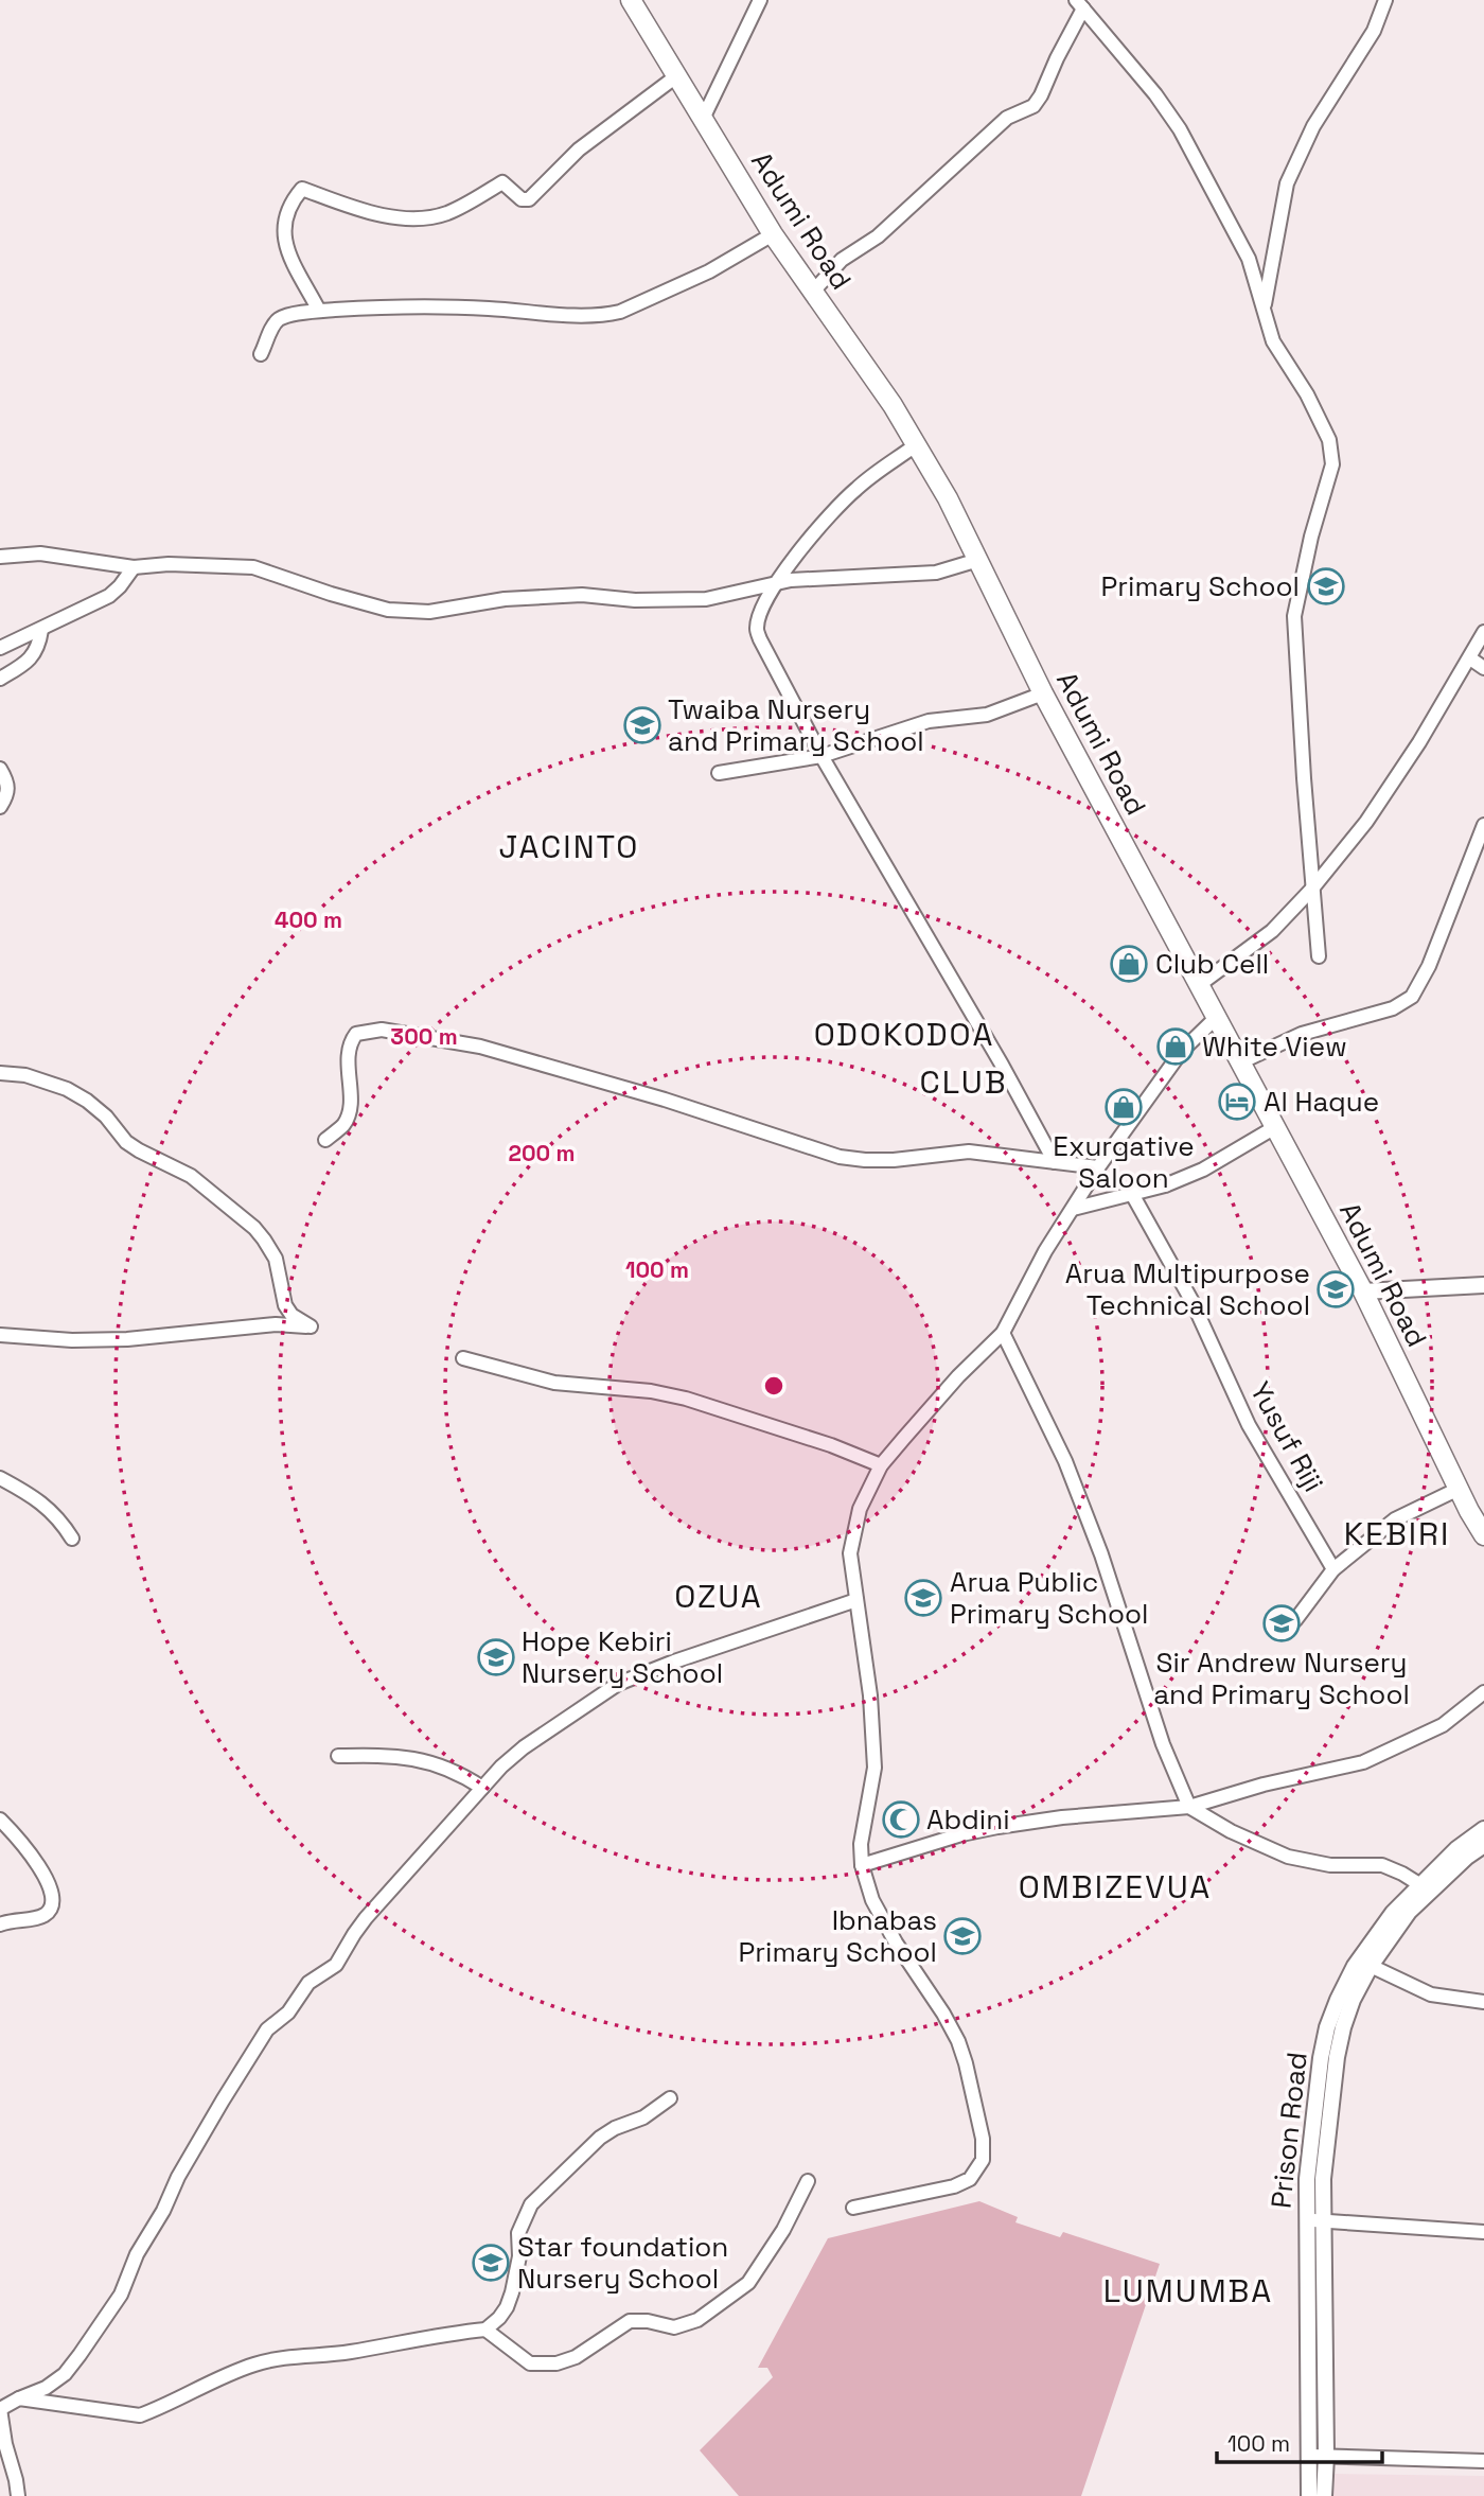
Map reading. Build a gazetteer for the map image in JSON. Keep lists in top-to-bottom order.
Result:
{
  "streets": {
    "main road": ["Adumi Road"],
    "street": ["Yusuf Riji", "Prison Road"]
  },
  "districts": [
    "JACINTO",
    "ODOKODOA",
    "CLUB",
    "KEBIRI",
    "OZUA",
    "OMBIZEVUA",
    "LUMUMBA"
  ],
  "places": {
    "school or university": [
      "Primary School",
      "Twaiba Nursery and Primary School",
      "Arua Multipurpose Technical School",
      "Arua Public Primary School",
      "Sir Andrew Nursery and Primary School",
      "Hope Kebiri Nursery School",
      "Ibnabas Primary School",
      "Star foundation Nursery School"
    ],
    "shop": ["Club Cell", "White View", "Exurgative Saloon"],
    "hotel": ["Al Haque"],
    "mosque": ["Abdini"]
  },
  "scale_bar": "100 m",
  "rings": [
    "400 m",
    "300 m",
    "200 m",
    "100 m"
  ]
}
